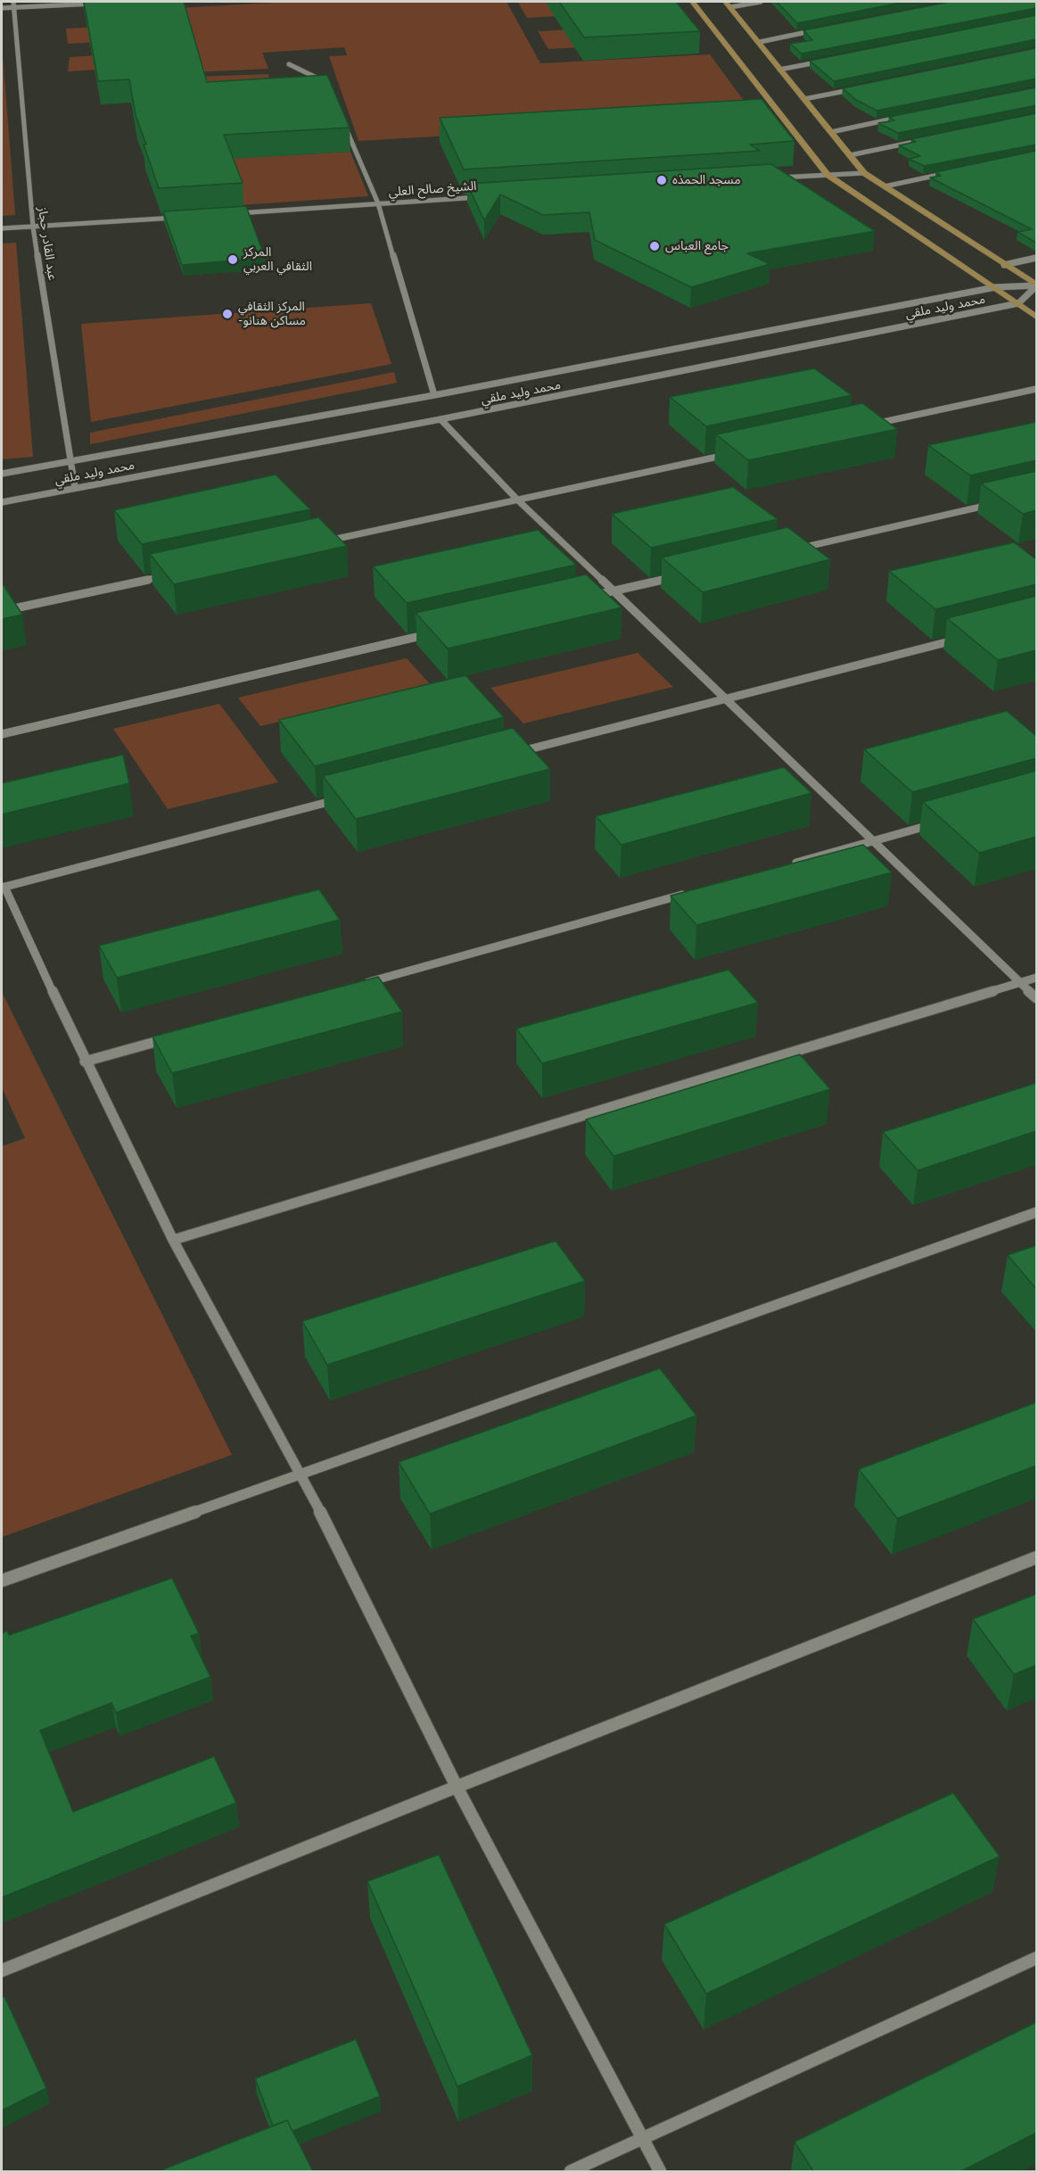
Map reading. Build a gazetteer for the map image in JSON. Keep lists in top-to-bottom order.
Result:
{
  "streets": {
    "street": ["الشيخ صالح العلي", "عبد القادر حجاز", "محمد وليد ملقي"]
  },
  "crossings": [
    ["عبد القادر حجاز", "محمد وليد ملقي"]
  ],
  "places": [
    "مسجد الحمذه",
    "جامع العباس",
    "المركز الثقافي العربي",
    "المركز الثقافي -مساكن هنانو"
  ]
}
